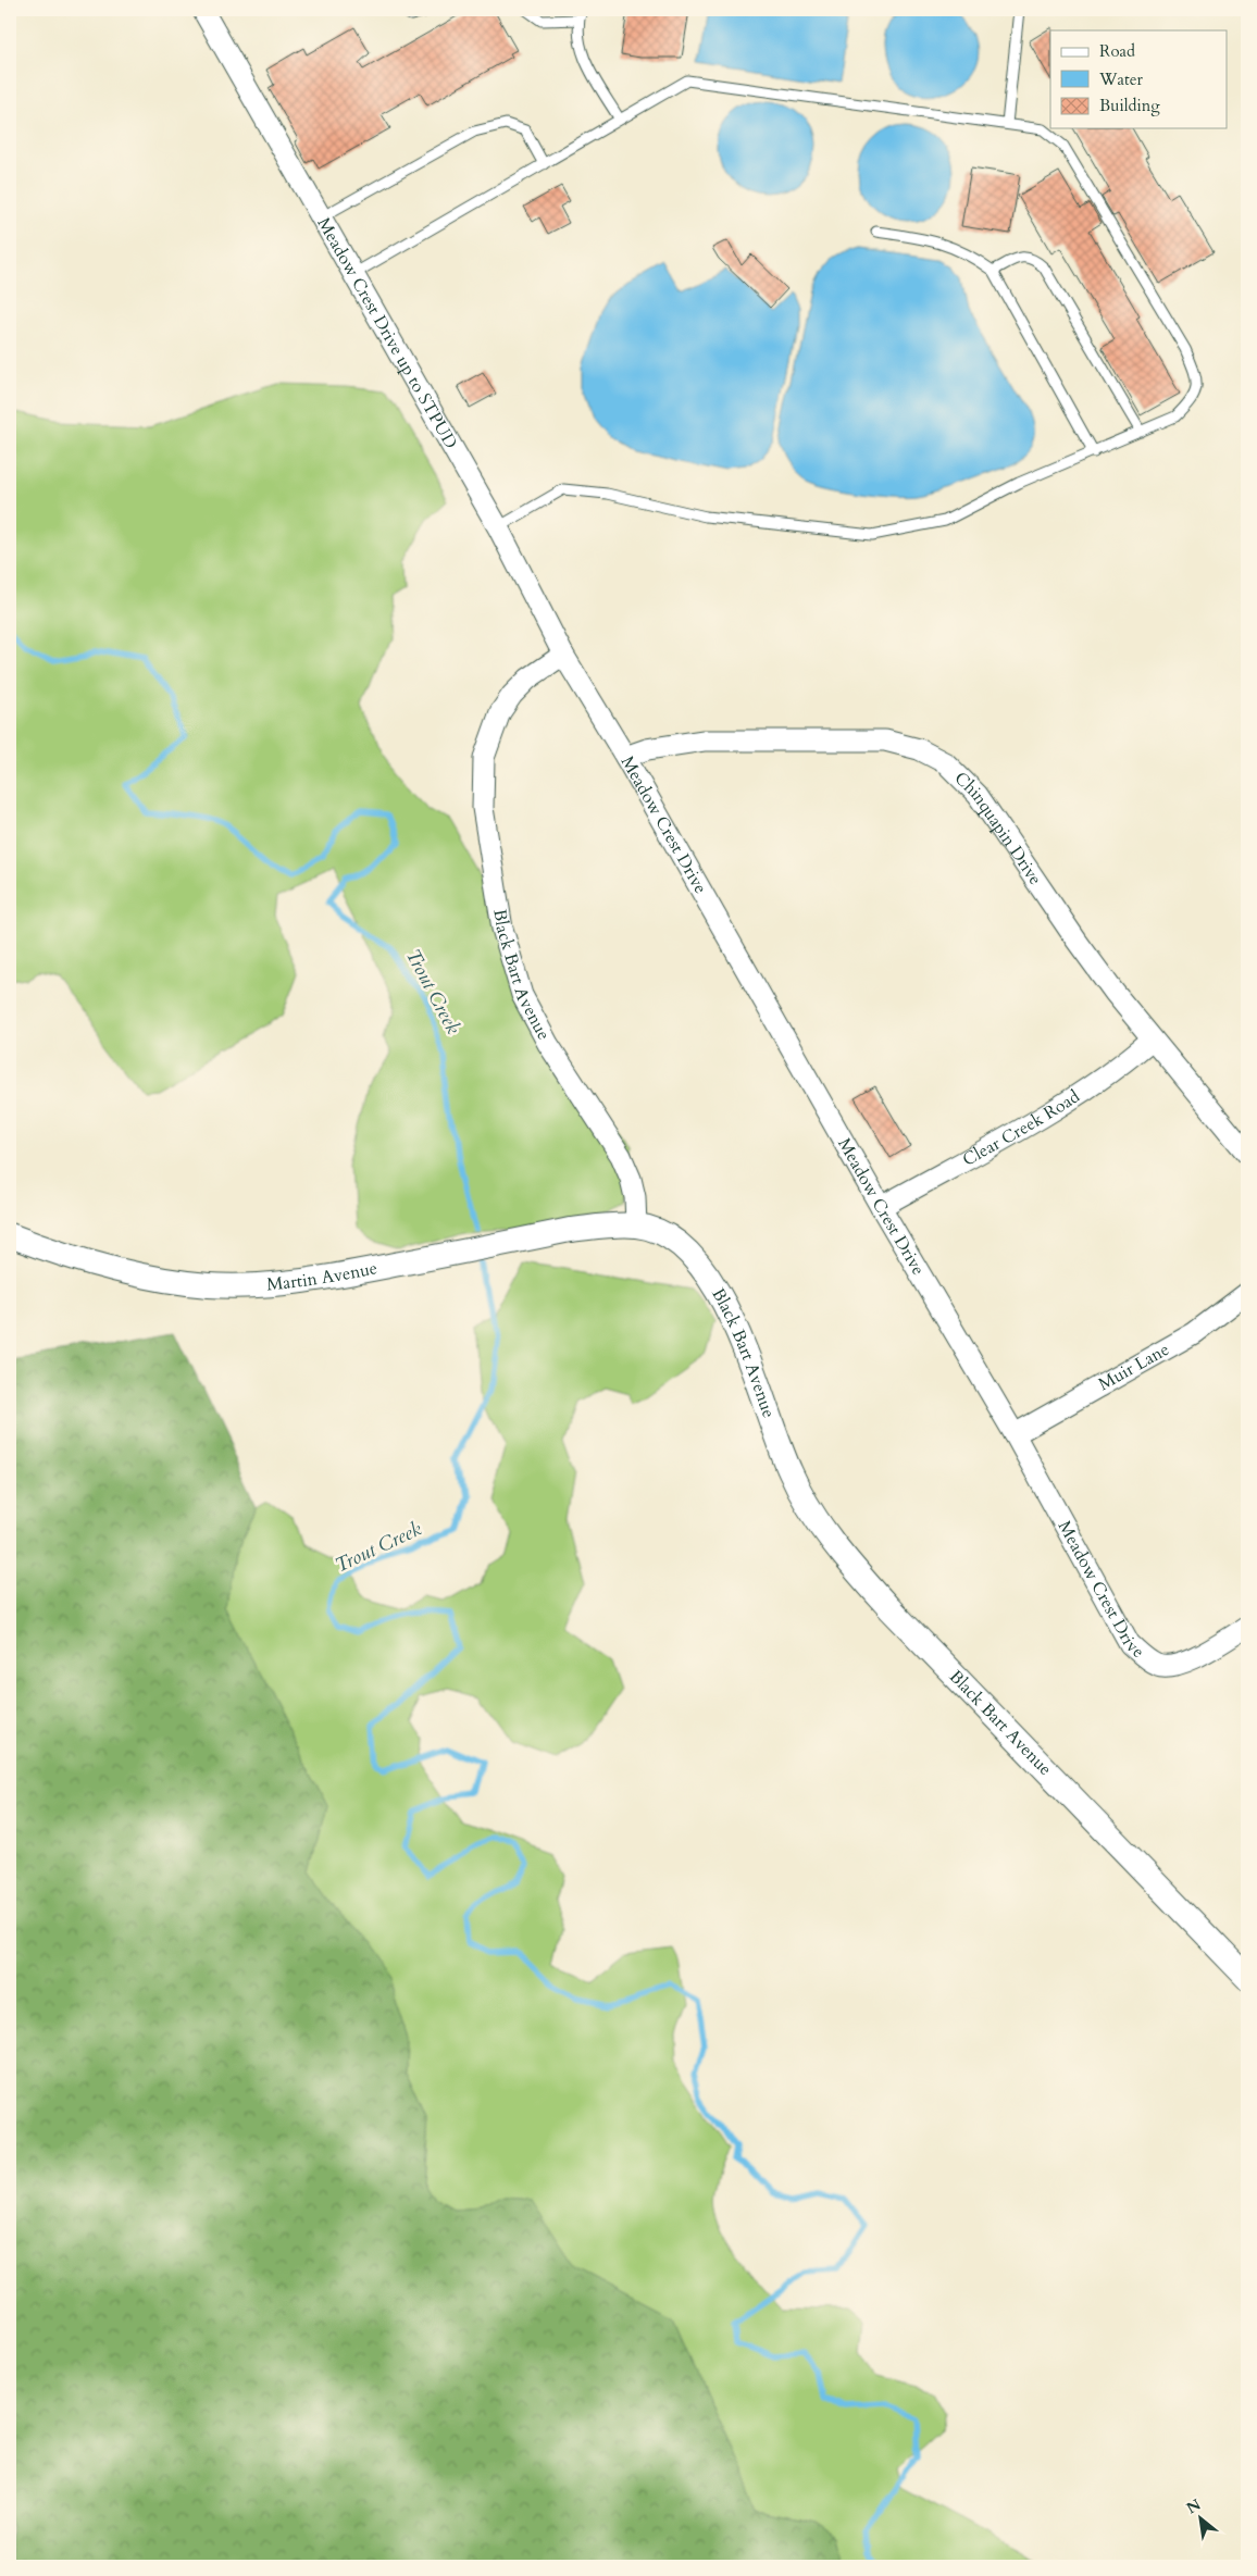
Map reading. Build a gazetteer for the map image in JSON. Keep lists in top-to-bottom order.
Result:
{
  "streets": {
    "street": [
      "Meadow Crest Drive up to STPUD",
      "Meadow Crest Drive",
      "Chinquapin Drive",
      "Black Bart Avenue",
      "Clear Creek Road",
      "Martin Avenue",
      "Muir Lane"
    ]
  },
  "crossings": [
    ["Meadow Crest Drive up to STPUD", "Meadow Crest Drive"],
    ["Meadow Crest Drive up to STPUD", "Black Bart Avenue"],
    ["Meadow Crest Drive", "Chinquapin Drive"],
    ["Meadow Crest Drive", "Black Bart Avenue"],
    ["Meadow Crest Drive", "Clear Creek Road"],
    ["Meadow Crest Drive", "Muir Lane"],
    ["Chinquapin Drive", "Clear Creek Road"],
    ["Black Bart Avenue", "Martin Avenue"]
  ],
  "water": ["Trout Creek"],
  "legend": ["Road", "Water", "Building"],
  "north": "top left"
}
